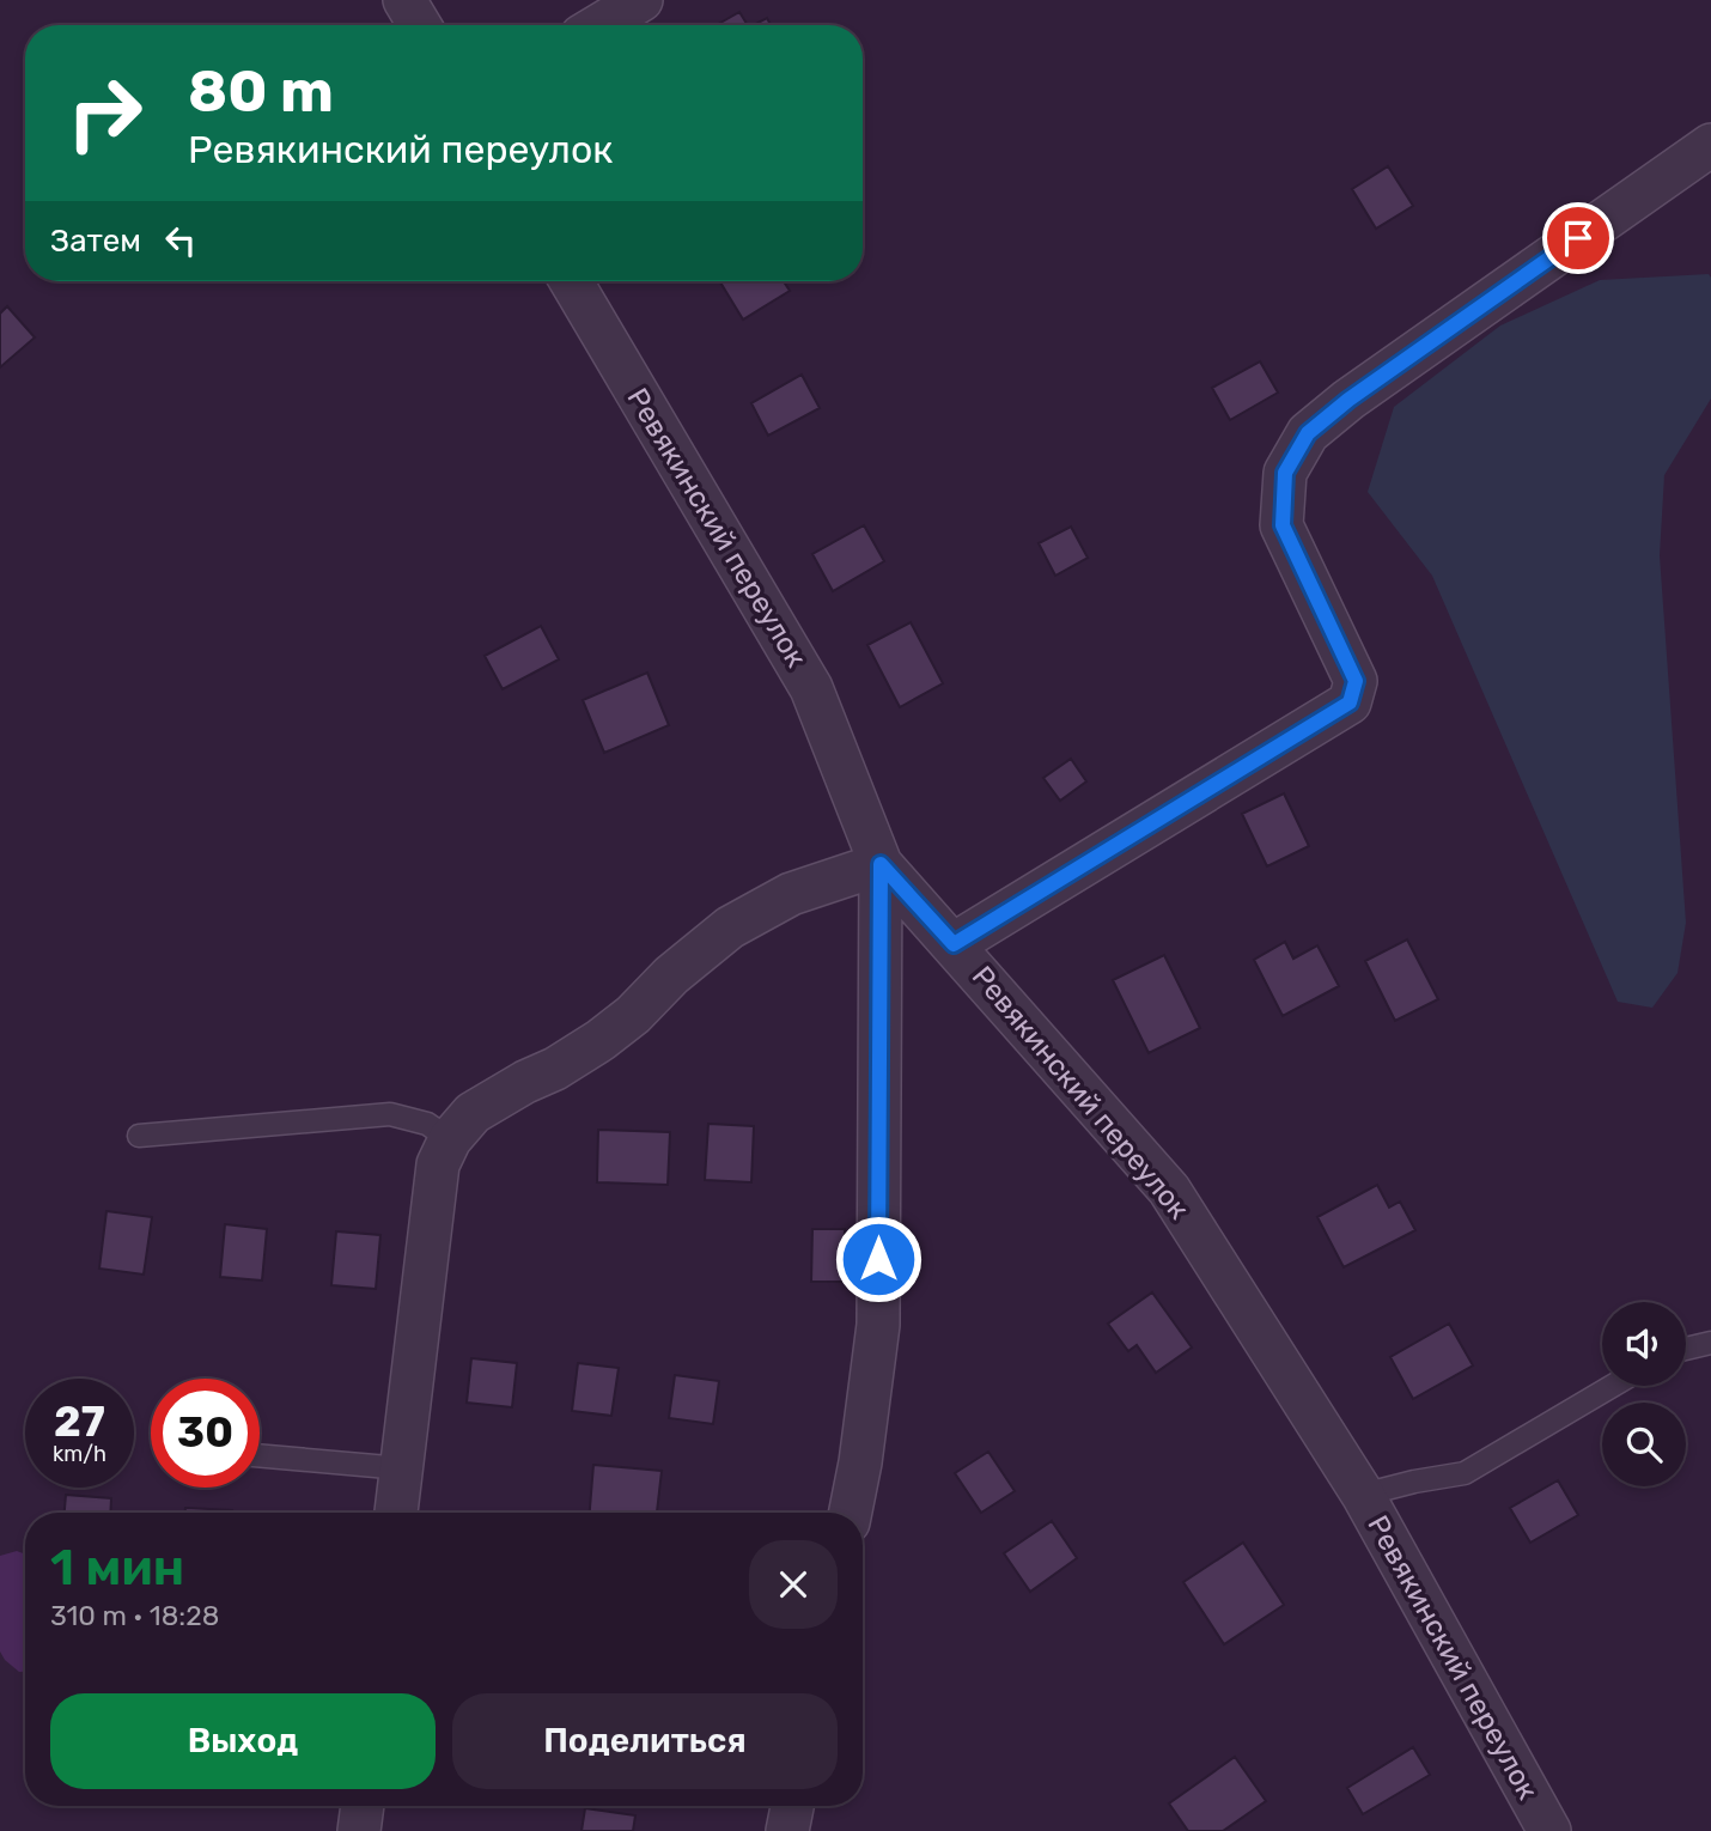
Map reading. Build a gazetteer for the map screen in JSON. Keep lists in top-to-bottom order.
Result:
{
  "streets": {
    "street": ["Ревякинский переулок"]
  },
  "page": {
    "turn": ["80 m", "Ревякинский переулок"],
    "then": "Затем",
    "speed": "27 km/h",
    "limit": "30",
    "heading": ["1 мин", "310 m · 18:28"],
    "buttons": ["Выход", "Поделиться"]
  }
}
